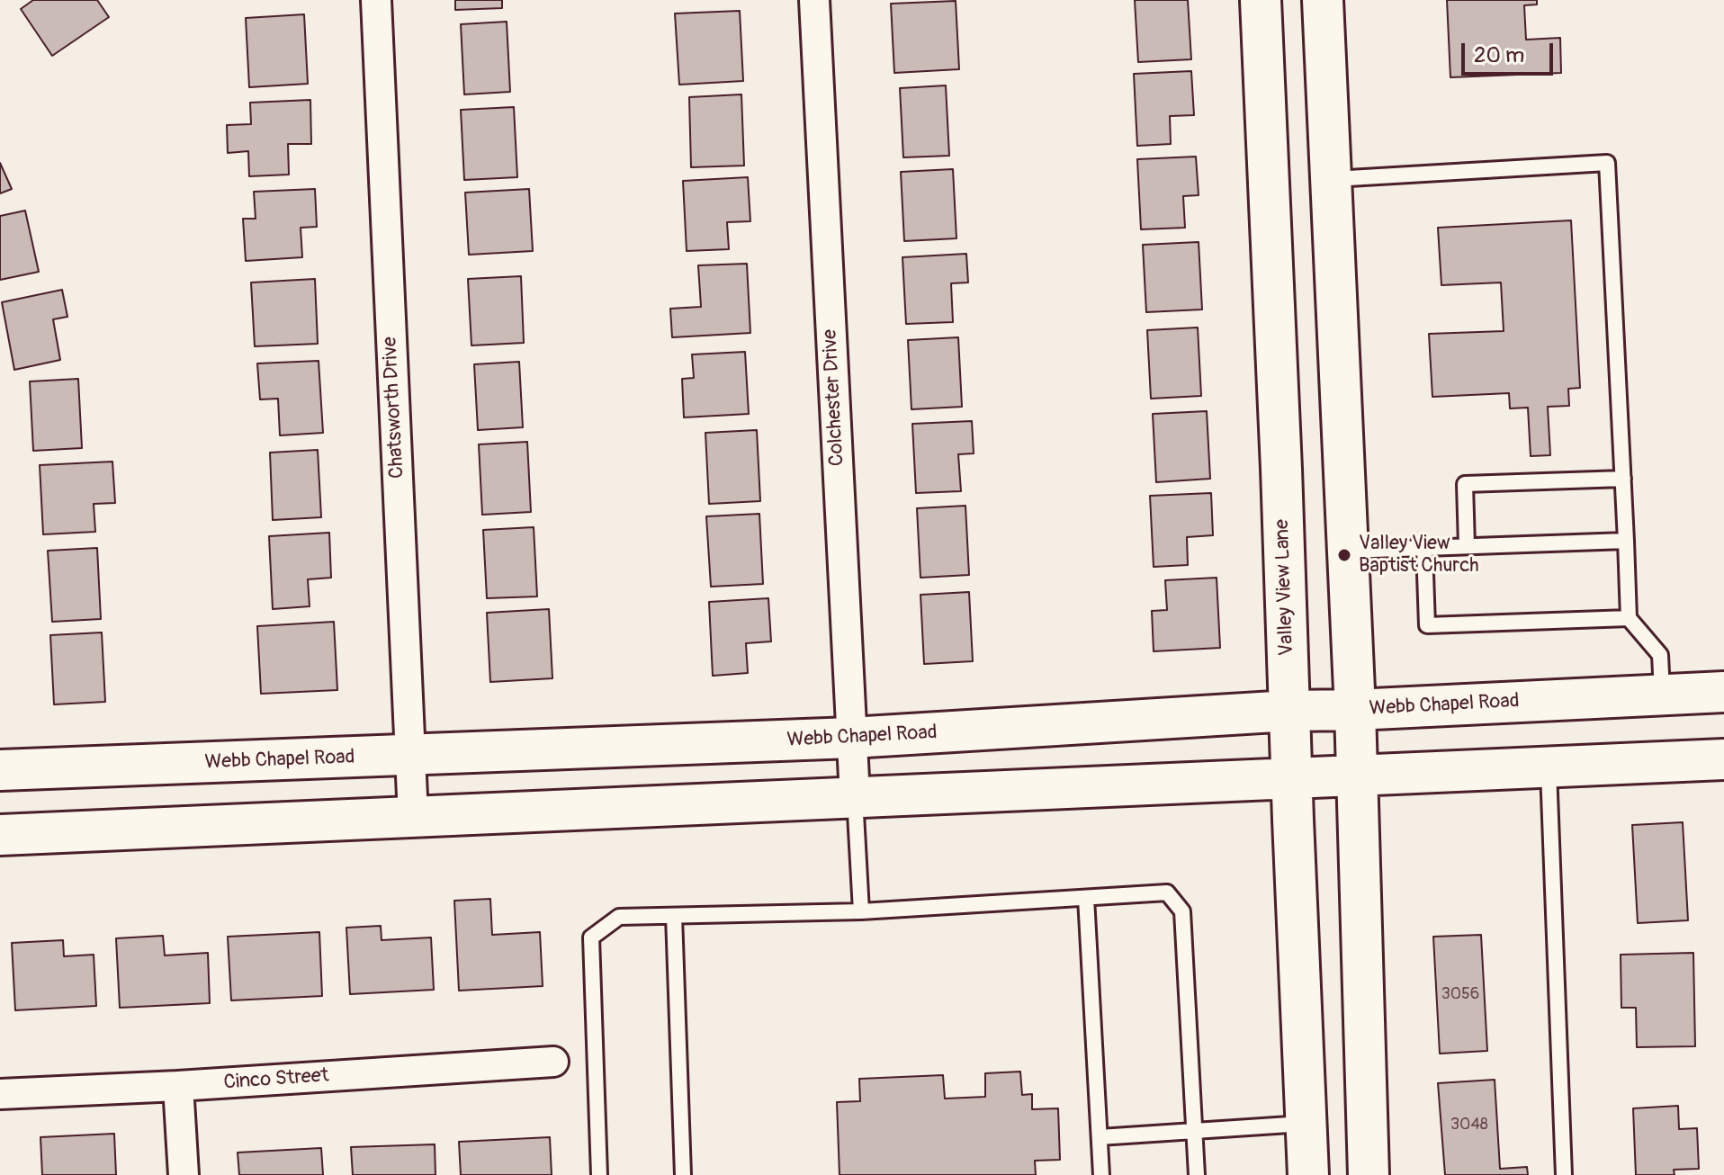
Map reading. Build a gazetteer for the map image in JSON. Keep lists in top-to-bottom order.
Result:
{
  "streets": {
    "main road": ["Valley View Lane", "Webb Chapel Road"],
    "street": ["Colchester Drive", "Chatsworth Drive", "Cinco Street"]
  },
  "crossings": [
    ["Colchester Drive", "Webb Chapel Road"],
    ["Chatsworth Drive", "Webb Chapel Road"],
    ["Valley View Lane", "Webb Chapel Road"]
  ],
  "places": ["Valley View Baptist Church"],
  "house_numbers": ["3056", "3048"],
  "scale_bar": "20 m"
}
